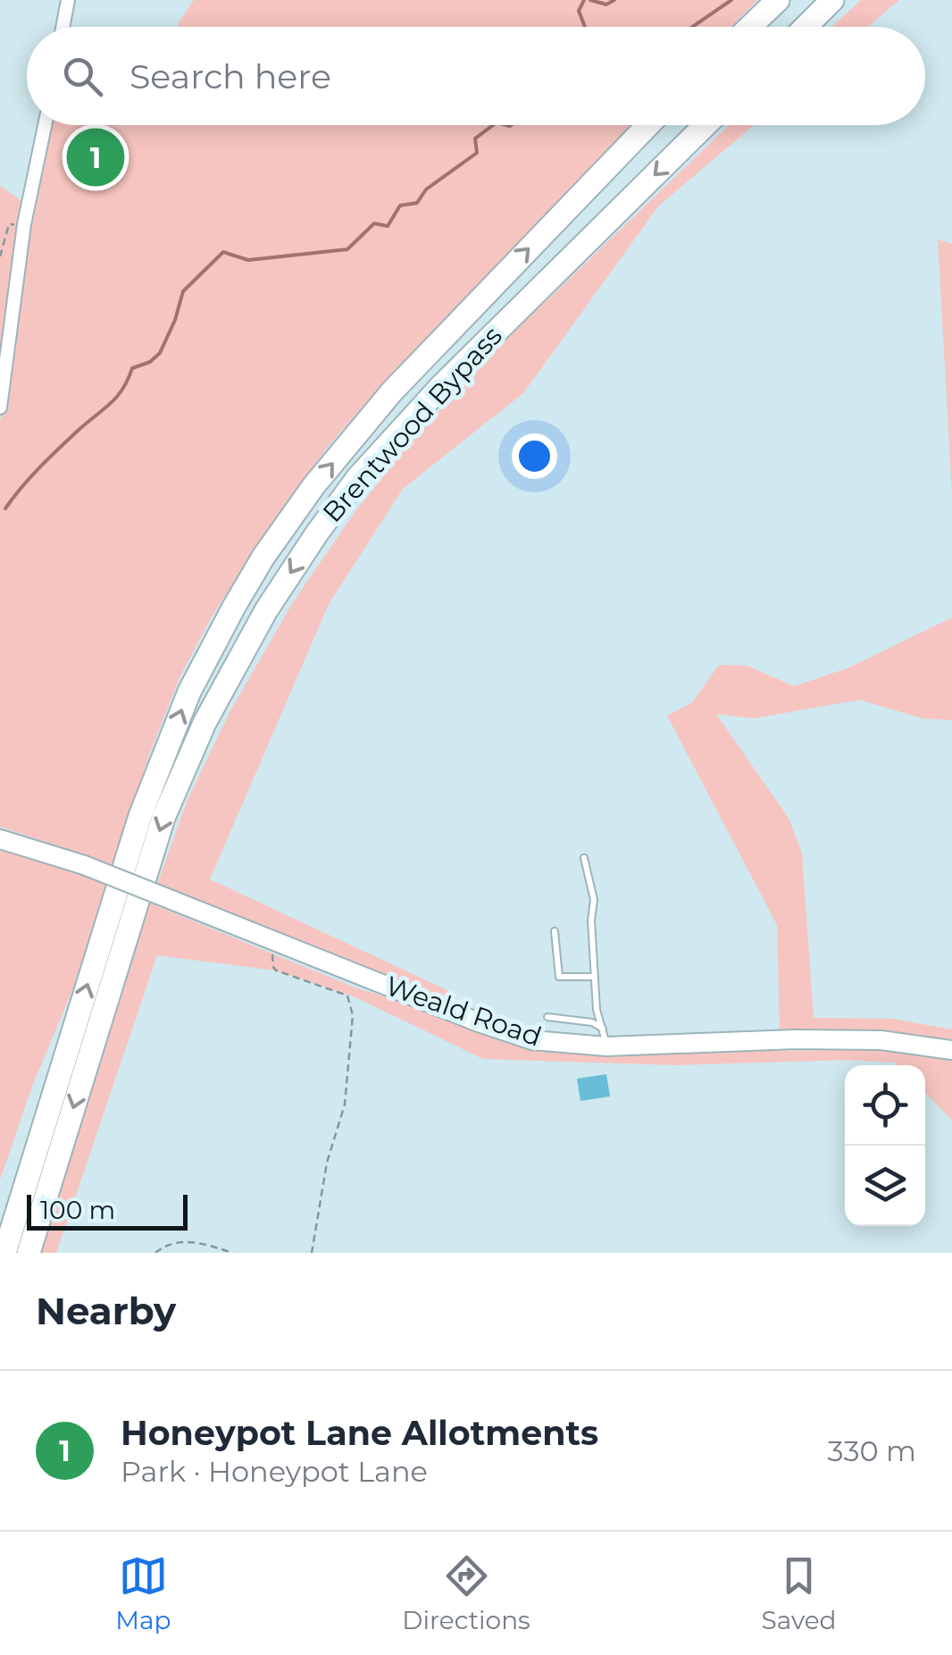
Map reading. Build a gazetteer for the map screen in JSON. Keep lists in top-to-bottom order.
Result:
{
  "streets": {
    "highway": ["Brentwood Bypass"],
    "street": ["Weald Road"]
  },
  "scale_bar": "100 m",
  "page": {
    "search": "Search here",
    "pins": "1",
    "scale": "100 m",
    "heading": "Nearby",
    "list": [
      {
        "mark": "1",
        "name": "Honeypot Lane Allotments",
        "note": "Park · Honeypot Lane",
        "value": "330 m"
      }
    ],
    "nav": ["Map", "Directions", "Saved"]
  }
}
